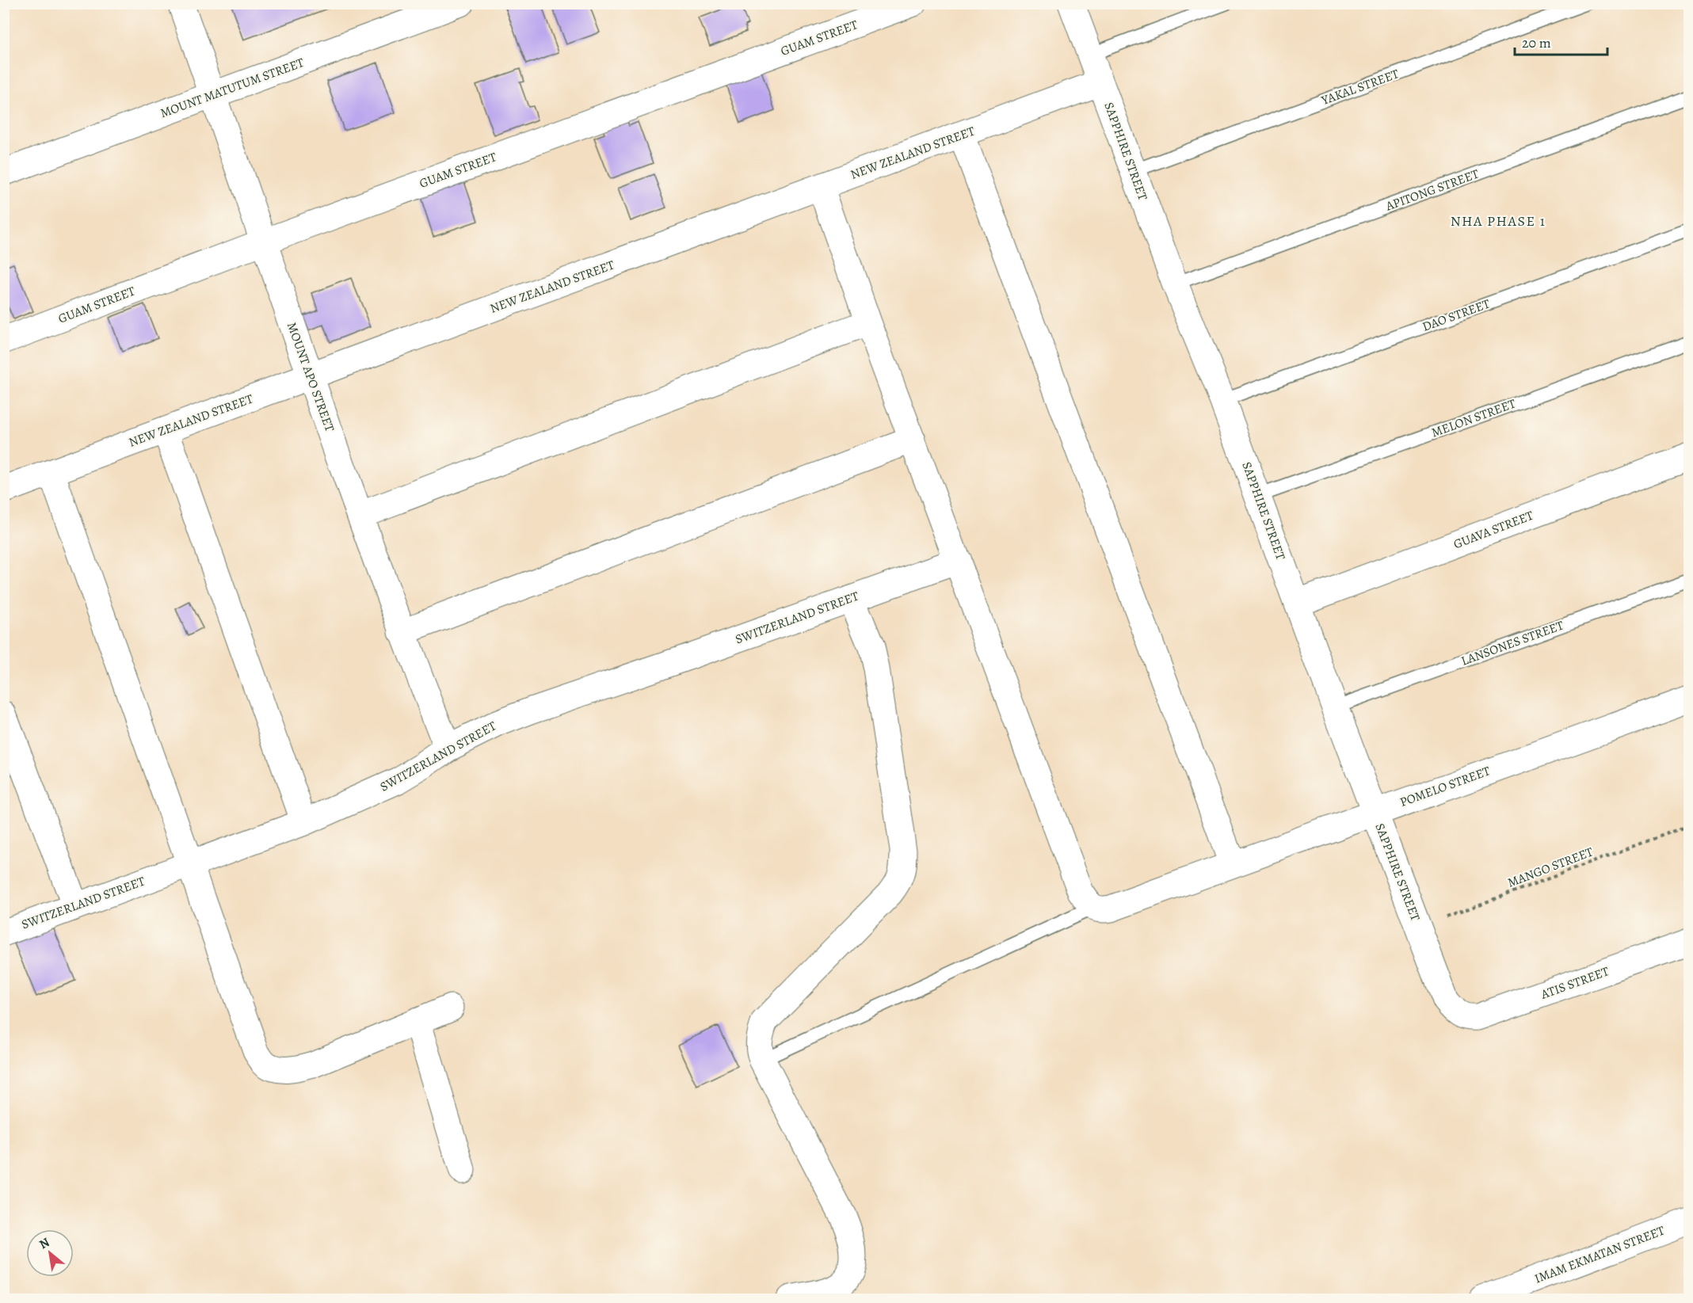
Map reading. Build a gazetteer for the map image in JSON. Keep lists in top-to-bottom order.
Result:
{
  "streets": {
    "street": [
      "GUAM STREET",
      "MOUNT MATUTUM STREET",
      "SAPPHIRE STREET",
      "NEW ZEALAND STREET",
      "MOUNT APO STREET",
      "GUAVA STREET",
      "SWITZERLAND STREET",
      "POMELO STREET",
      "ATIS STREET",
      "IMAM EKMATAN STREET"
    ],
    "lane": [
      "YAKAL STREET",
      "APITONG STREET",
      "DAO STREET",
      "MELON STREET",
      "LANSONES STREET"
    ],
    "path": ["MANGO STREET"]
  },
  "crossings": [
    ["GUAM STREET", "MOUNT APO STREET"],
    ["YAKAL STREET", "SAPPHIRE STREET"],
    ["MOUNT MATUTUM STREET", "MOUNT APO STREET"],
    ["SAPPHIRE STREET", "NEW ZEALAND STREET"],
    ["SAPPHIRE STREET", "APITONG STREET"],
    ["SAPPHIRE STREET", "DAO STREET"],
    ["SAPPHIRE STREET", "MELON STREET"],
    ["SAPPHIRE STREET", "GUAVA STREET"],
    ["SAPPHIRE STREET", "LANSONES STREET"],
    ["SAPPHIRE STREET", "POMELO STREET"],
    ["SAPPHIRE STREET", "MANGO STREET"],
    ["SAPPHIRE STREET", "ATIS STREET"],
    ["NEW ZEALAND STREET", "MOUNT APO STREET"],
    ["MOUNT APO STREET", "SWITZERLAND STREET"]
  ],
  "districts": ["NHA PHASE 1"],
  "scale_bar": "20 m",
  "north": "top left"
}
